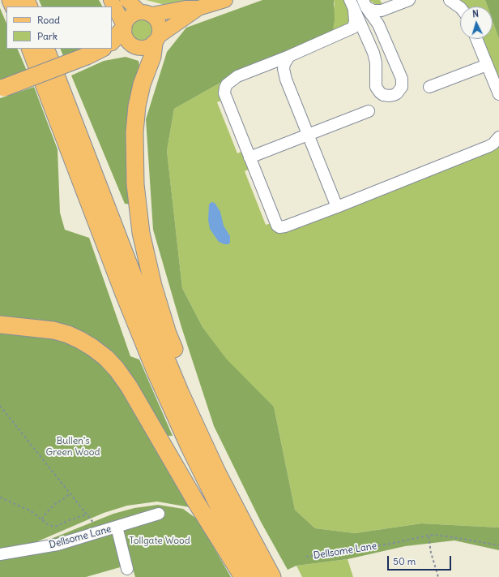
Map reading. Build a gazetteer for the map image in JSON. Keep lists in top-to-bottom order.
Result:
{
  "streets": {
    "street": ["Dellsome Lane"]
  },
  "parks": ["Bullen's Green Wood", "Tollgate Wood"],
  "legend": ["Road", "Park"],
  "scale_bar": "50 m",
  "north": "top"
}
